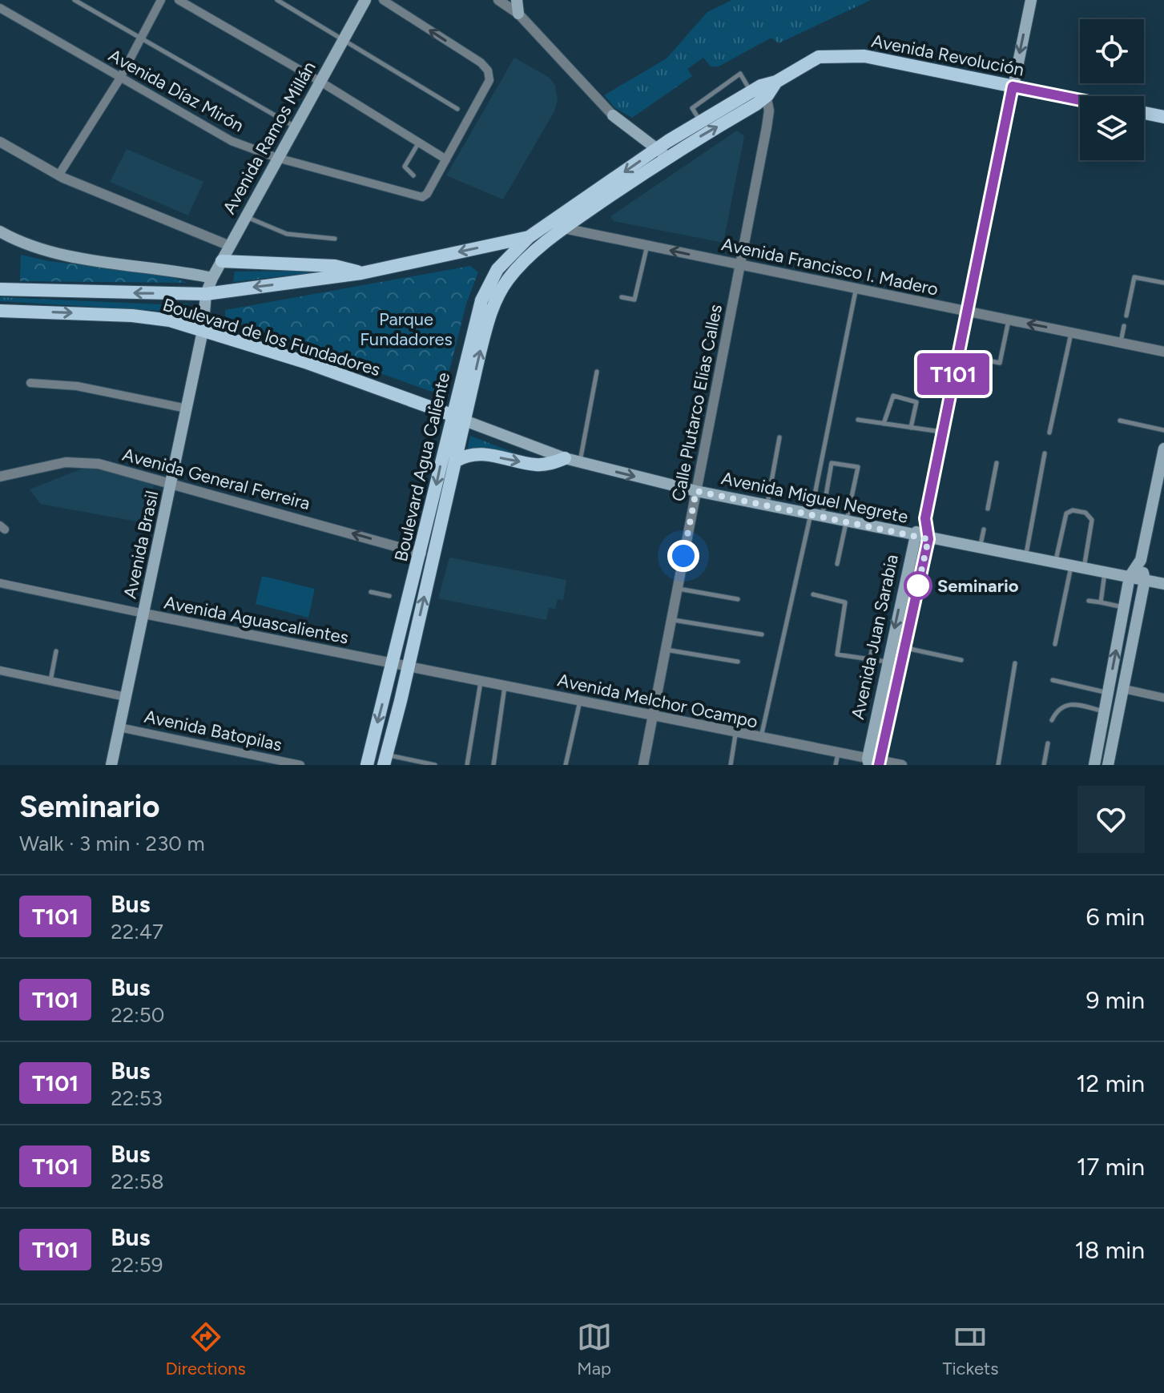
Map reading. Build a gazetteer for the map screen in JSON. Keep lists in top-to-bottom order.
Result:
{
  "streets": {
    "main road": [
      "Avenida Revolución",
      "Avenida Ramos Millán",
      "Boulevard de los Fundadores",
      "Boulevard Agua Caliente",
      "Avenida Miguel Negrete",
      "Avenida Brasil",
      "Avenida Juan Sarabia"
    ],
    "street": [
      "Avenida Díaz Mirón",
      "Avenida Francisco I. Madero",
      "Calle Plutarco Elias Calles",
      "Avenida General Ferreira",
      "Avenida Aguascalientes",
      "Avenida Melchor Ocampo",
      "Avenida Batopilas"
    ]
  },
  "crossings": [
    ["Avenida Revolución", "Calle Plutarco Elias Calles"],
    ["Avenida Revolución", "Boulevard Agua Caliente"],
    ["Avenida Revolución", "Avenida Juan Sarabia"],
    ["Avenida Díaz Mirón", "Avenida Ramos Millán"],
    ["Avenida Ramos Millán", "Boulevard de los Fundadores"],
    ["Avenida Ramos Millán", "Avenida Brasil"],
    ["Avenida Francisco I. Madero", "Boulevard de los Fundadores"],
    ["Avenida Francisco I. Madero", "Calle Plutarco Elias Calles"],
    ["Avenida Francisco I. Madero", "Boulevard Agua Caliente"],
    ["Avenida Francisco I. Madero", "Avenida Juan Sarabia"],
    ["Boulevard de los Fundadores", "Boulevard Agua Caliente"],
    ["Boulevard de los Fundadores", "Avenida Miguel Negrete"],
    ["Boulevard de los Fundadores", "Avenida Brasil"],
    ["Calle Plutarco Elias Calles", "Boulevard Agua Caliente"],
    ["Calle Plutarco Elias Calles", "Avenida Miguel Negrete"],
    ["Calle Plutarco Elias Calles", "Avenida Melchor Ocampo"],
    ["Boulevard Agua Caliente", "Avenida General Ferreira"],
    ["Boulevard Agua Caliente", "Avenida Miguel Negrete"],
    ["Boulevard Agua Caliente", "Avenida Aguascalientes"],
    ["Boulevard Agua Caliente", "Avenida Melchor Ocampo"],
    ["Avenida General Ferreira", "Avenida Brasil"],
    ["Avenida Miguel Negrete", "Avenida Juan Sarabia"],
    ["Avenida Brasil", "Avenida Aguascalientes"],
    ["Avenida Brasil", "Avenida Batopilas"],
    ["Avenida Aguascalientes", "Avenida Melchor Ocampo"],
    ["Avenida Juan Sarabia", "Avenida Melchor Ocampo"]
  ],
  "one_way": ["Avenida General Ferreira"],
  "parks": ["Parque Fundadores"],
  "places": ["Seminario"],
  "lines": ["bus line T101"],
  "page": {
    "on_map": "T101",
    "heading": ["Seminario", "Walk · 3 min · 230 m"],
    "list": [
      {
        "mark": "T101",
        "name": "Bus",
        "note": "22:47",
        "value": "6 min"
      },
      {
        "mark": "T101",
        "name": "Bus",
        "note": "22:50",
        "value": "9 min"
      },
      {
        "mark": "T101",
        "name": "Bus",
        "note": "22:53",
        "value": "12 min"
      },
      {
        "mark": "T101",
        "name": "Bus",
        "note": "22:58",
        "value": "17 min"
      },
      {
        "mark": "T101",
        "name": "Bus",
        "note": "22:59",
        "value": "18 min"
      }
    ],
    "tabs": ["Directions", "Map", "Tickets"]
  }
}
